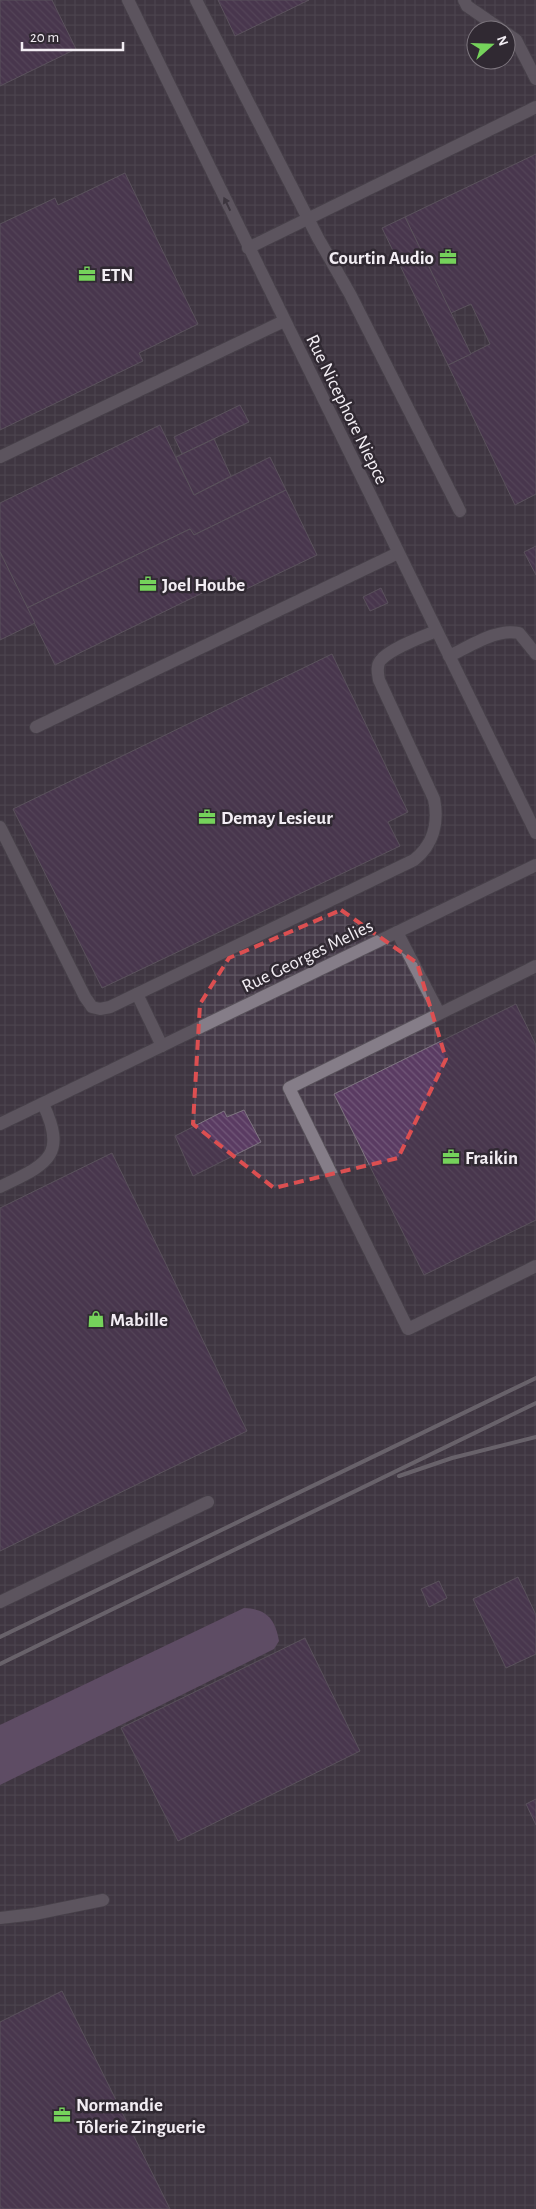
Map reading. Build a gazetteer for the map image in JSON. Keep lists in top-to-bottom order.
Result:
{
  "streets": {
    "street": ["Rue Nicephore Niepce", "Rue Georges Melies"]
  },
  "places": {
    "office": [
      "Courtin Audio",
      "ETN",
      "Joel Hoube",
      "Demay Lesieur",
      "Fraikin",
      "Normandie Tôlerie Zinguerie"
    ],
    "shop": ["Mabille"]
  },
  "scale_bar": "20 m",
  "north": "right"
}
